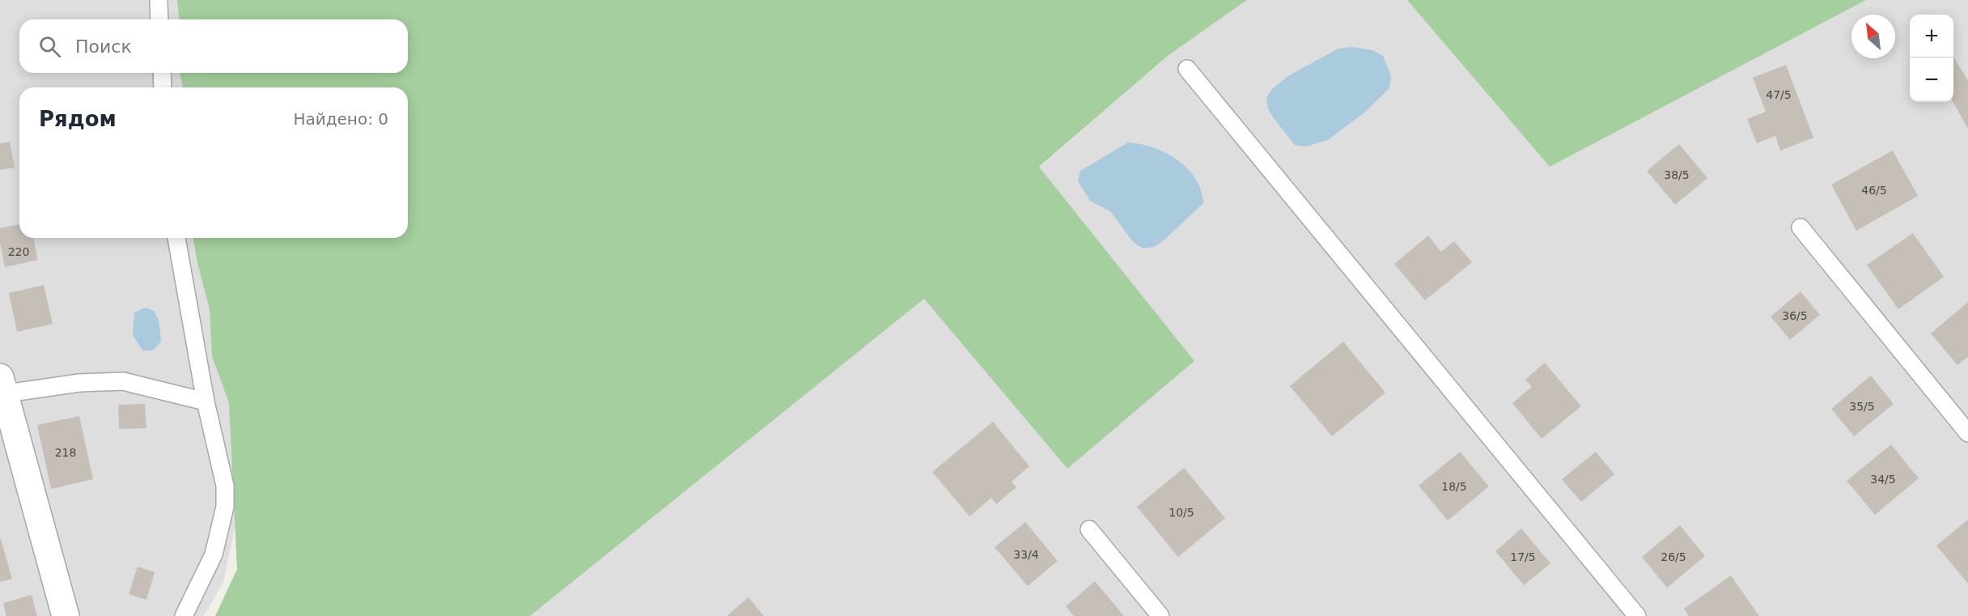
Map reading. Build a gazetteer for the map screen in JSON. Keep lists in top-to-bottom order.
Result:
{
  "house_numbers": [
    "47/5",
    "38/5",
    "46/5",
    "220",
    "36/5",
    "35/5",
    "218",
    "34/5",
    "18/5",
    "10/5",
    "33/4",
    "17/5",
    "26/5"
  ],
  "north": "top left",
  "page": {
    "map_buttons": ["+", "−"],
    "search": "Поиск",
    "heading": ["Рядом", "Найдено: 0"]
  }
}
